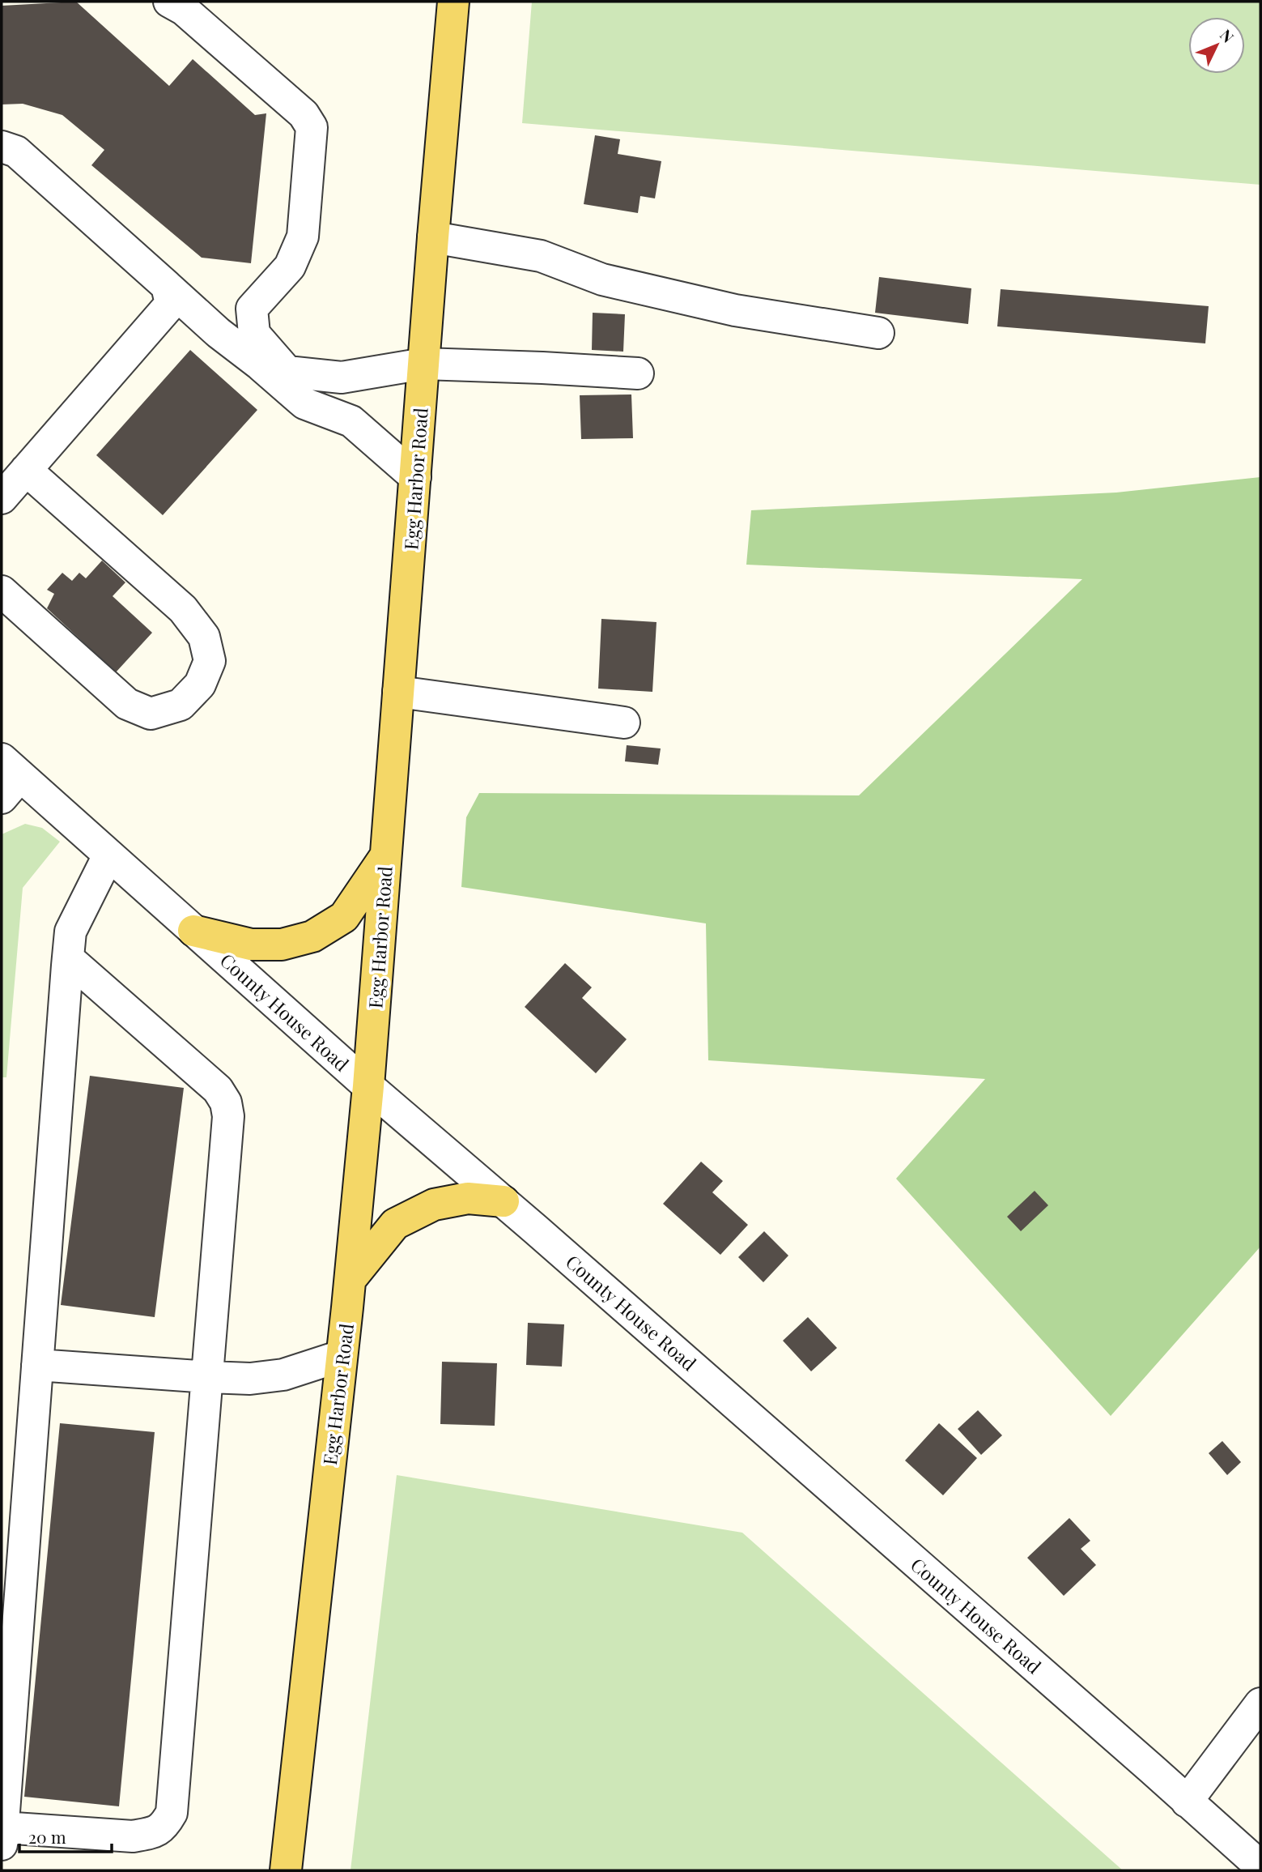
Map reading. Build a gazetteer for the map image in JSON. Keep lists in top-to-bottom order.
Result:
{
  "streets": {
    "main road": ["Egg Harbor Road"],
    "street": ["County House Road"]
  },
  "crossings": [
    ["Egg Harbor Road", "County House Road"]
  ],
  "scale_bar": "20 m",
  "north": "top right"
}
